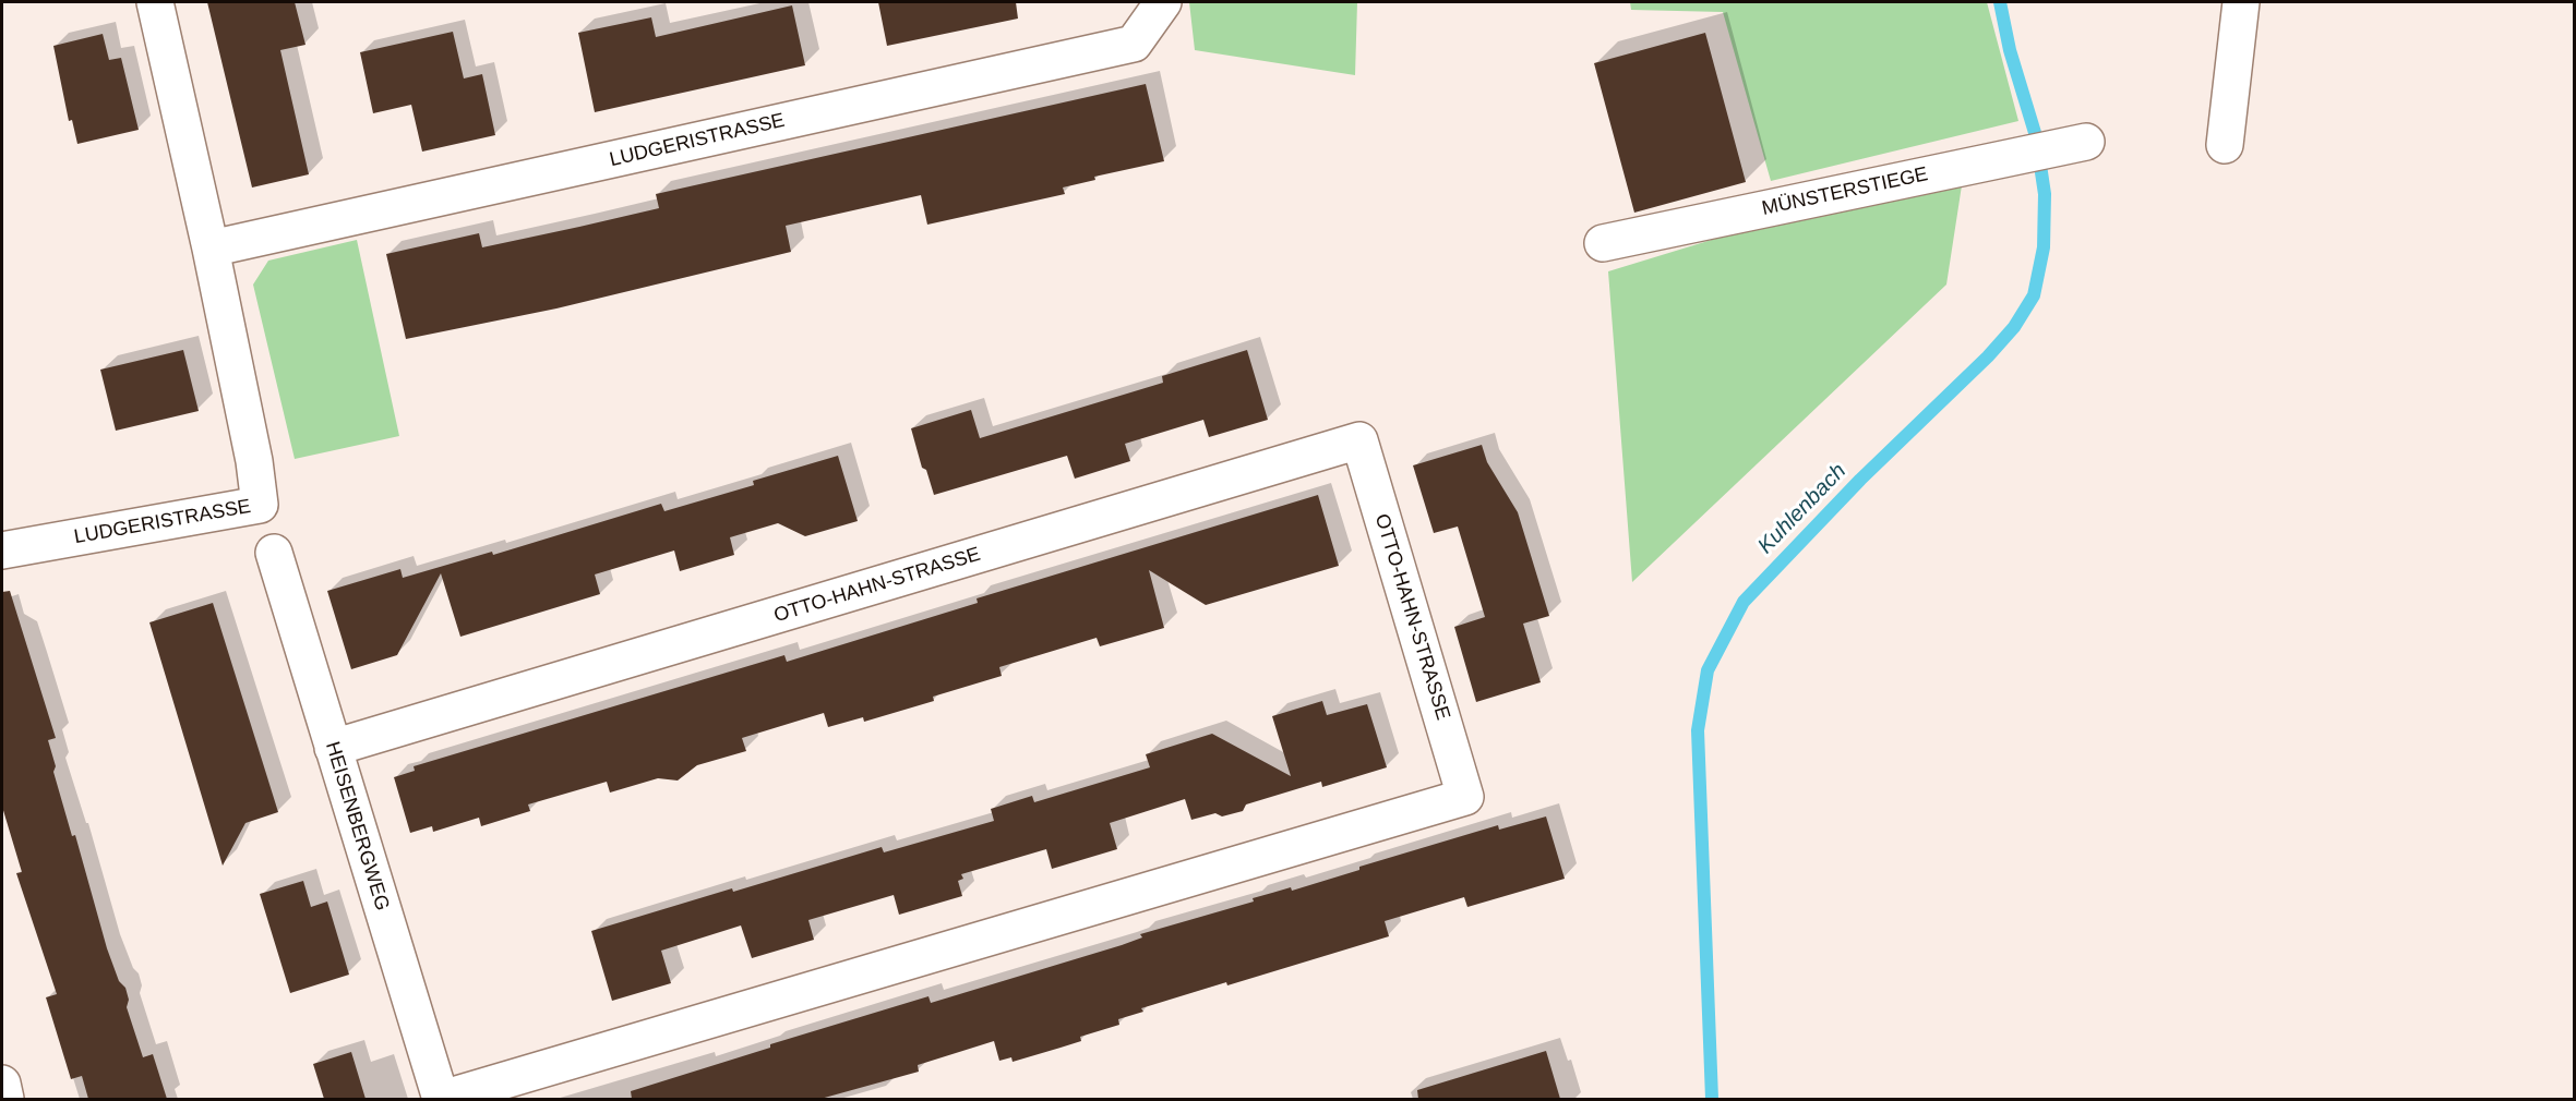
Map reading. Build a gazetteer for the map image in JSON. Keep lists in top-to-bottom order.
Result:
{
  "streets": {
    "street": [
      "LUDGERISTRASSE",
      "MÜNSTERSTIEGE",
      "OTTO-HAHN-STRASSE",
      "HEISENBERGWEG"
    ]
  },
  "crossings": [
    ["OTTO-HAHN-STRASSE", "HEISENBERGWEG"]
  ],
  "water": ["Kuhlenbach"]
}
